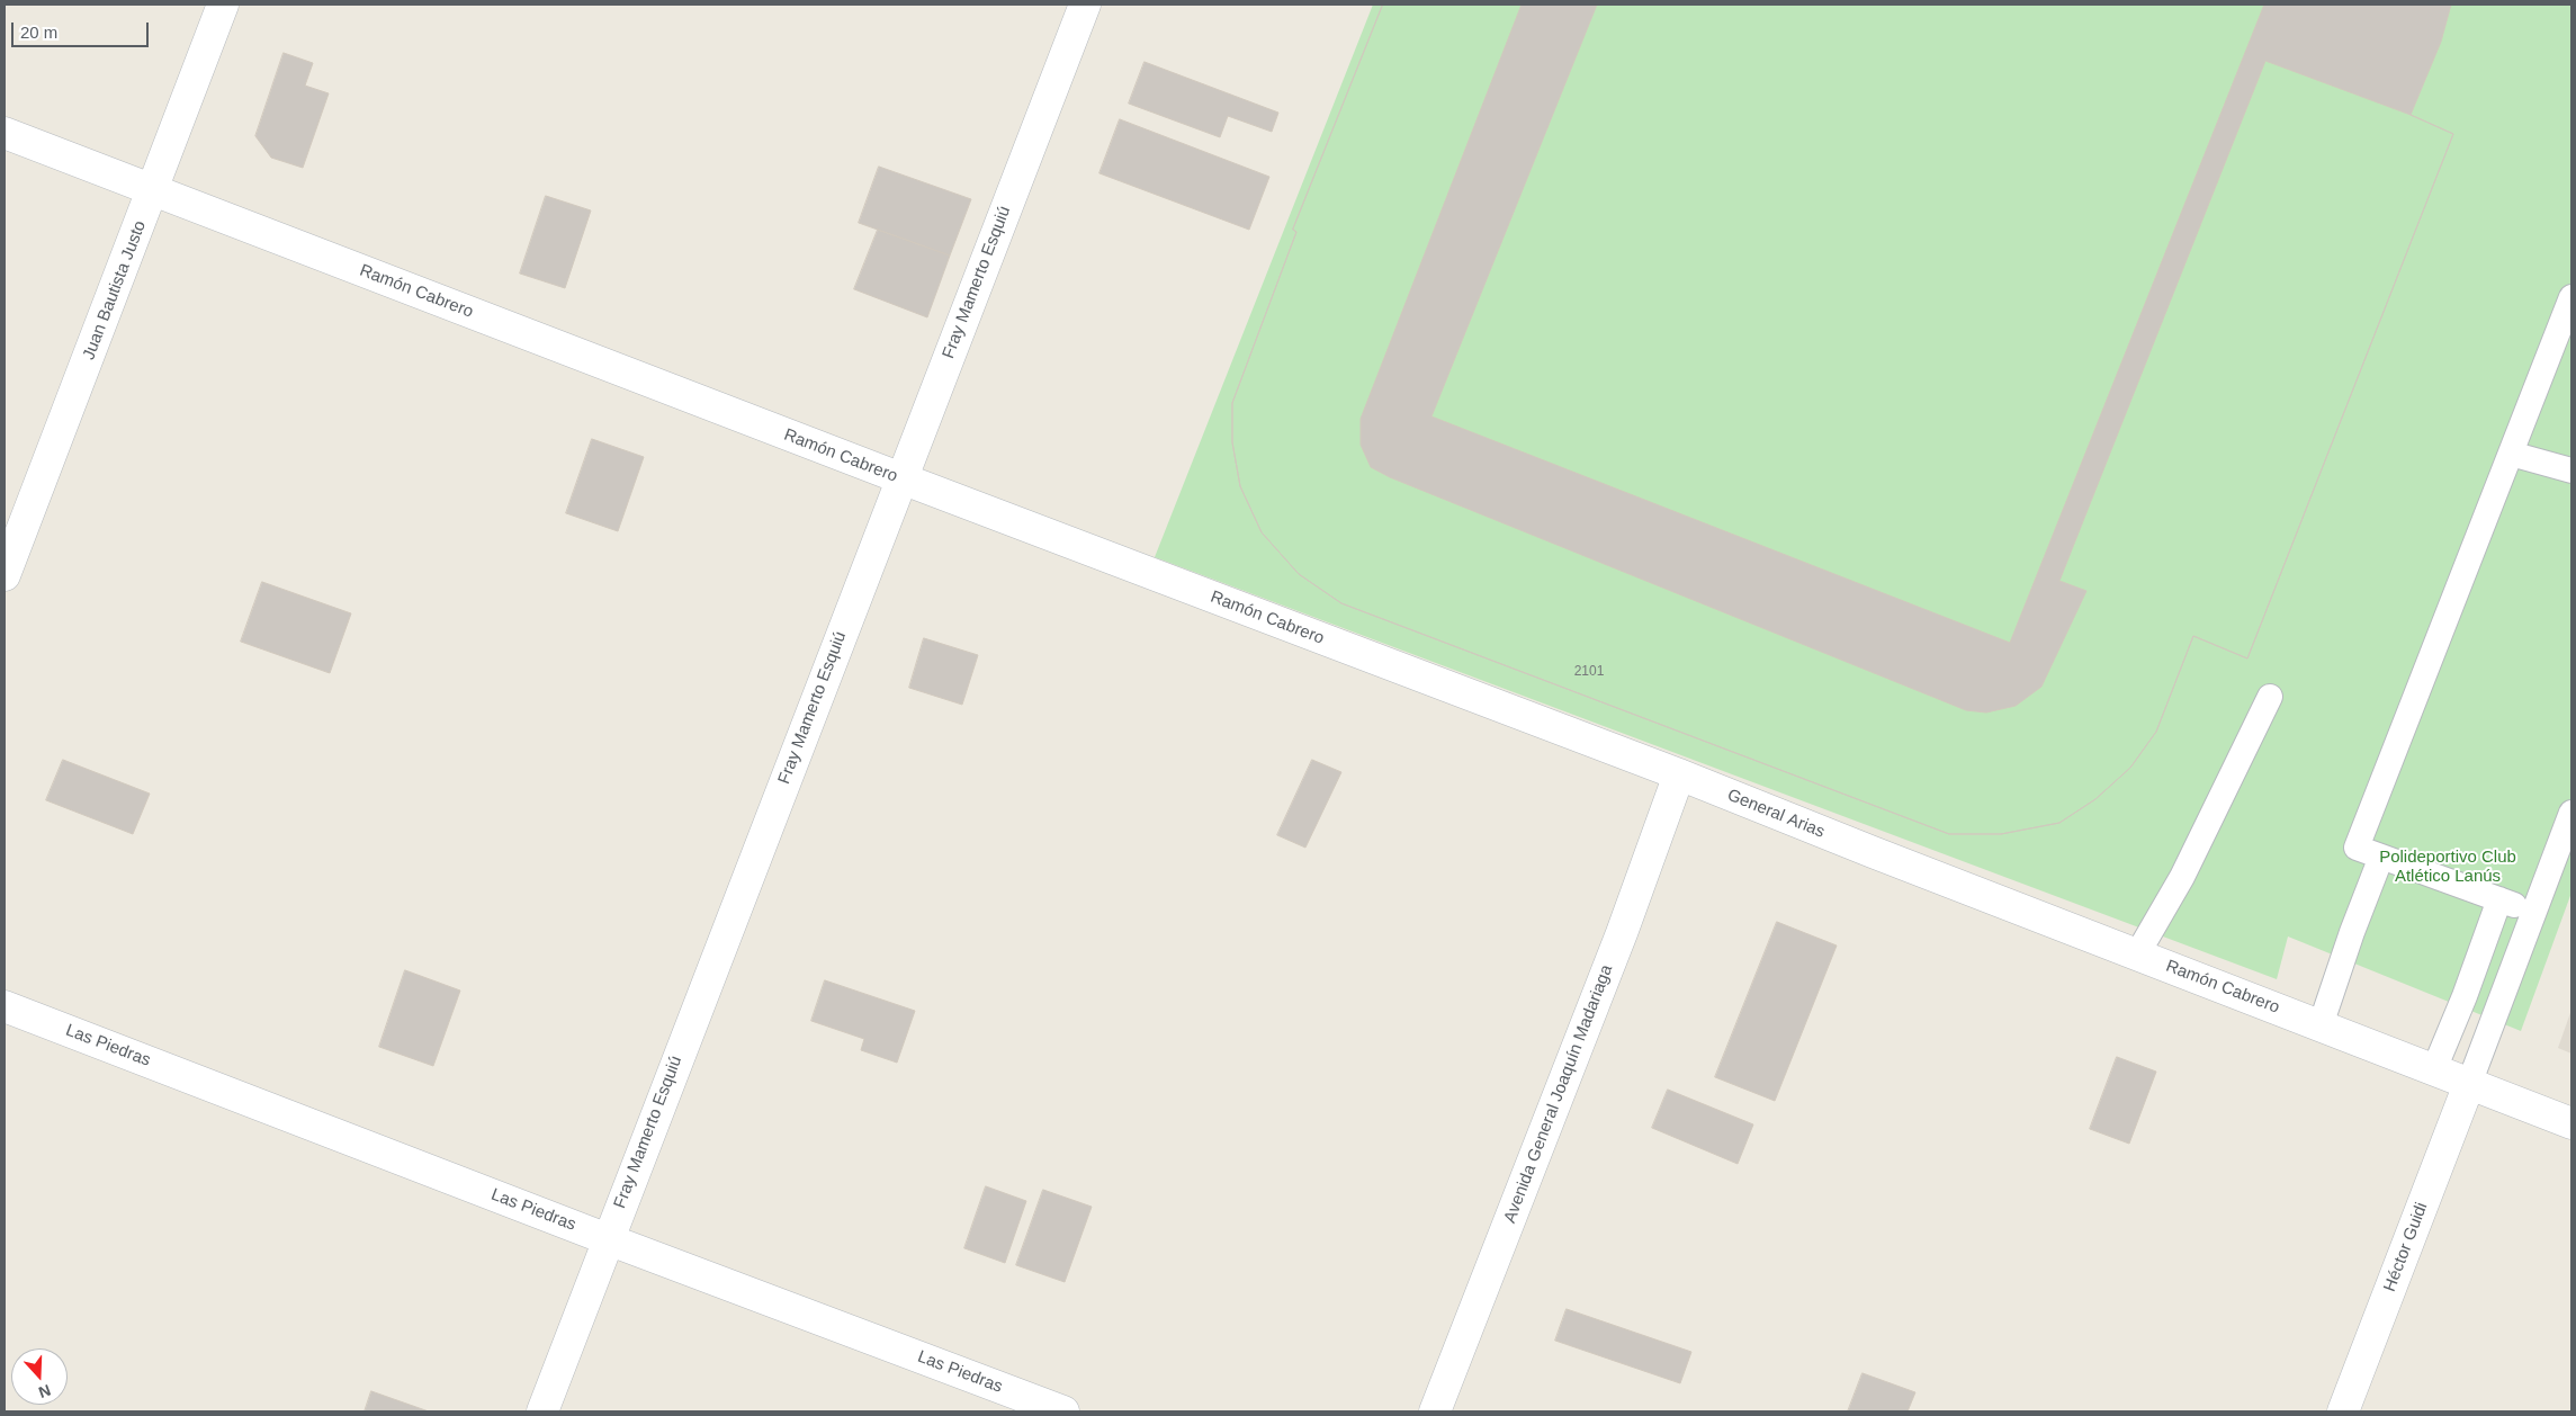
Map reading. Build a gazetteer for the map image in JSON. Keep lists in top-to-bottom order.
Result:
{
  "streets": {
    "street": [
      "Fray Mamerto Esquiú",
      "Juan Bautista Justo",
      "Ramón Cabrero",
      "General Arias",
      "Las Piedras",
      "Avenida General Joaquín Madariaga",
      "Héctor Guidi"
    ]
  },
  "crossings": [
    ["Fray Mamerto Esquiú", "Ramón Cabrero"],
    ["Fray Mamerto Esquiú", "Las Piedras"],
    ["Juan Bautista Justo", "Ramón Cabrero"],
    ["Ramón Cabrero", "General Arias"],
    ["Ramón Cabrero", "Avenida General Joaquín Madariaga"],
    ["Ramón Cabrero", "Héctor Guidi"],
    ["General Arias", "Avenida General Joaquín Madariaga"]
  ],
  "parks": ["Polideportivo Club Atlético Lanús"],
  "house_numbers": ["2101"],
  "scale_bar": "20 m",
  "north": "bottom"
}
